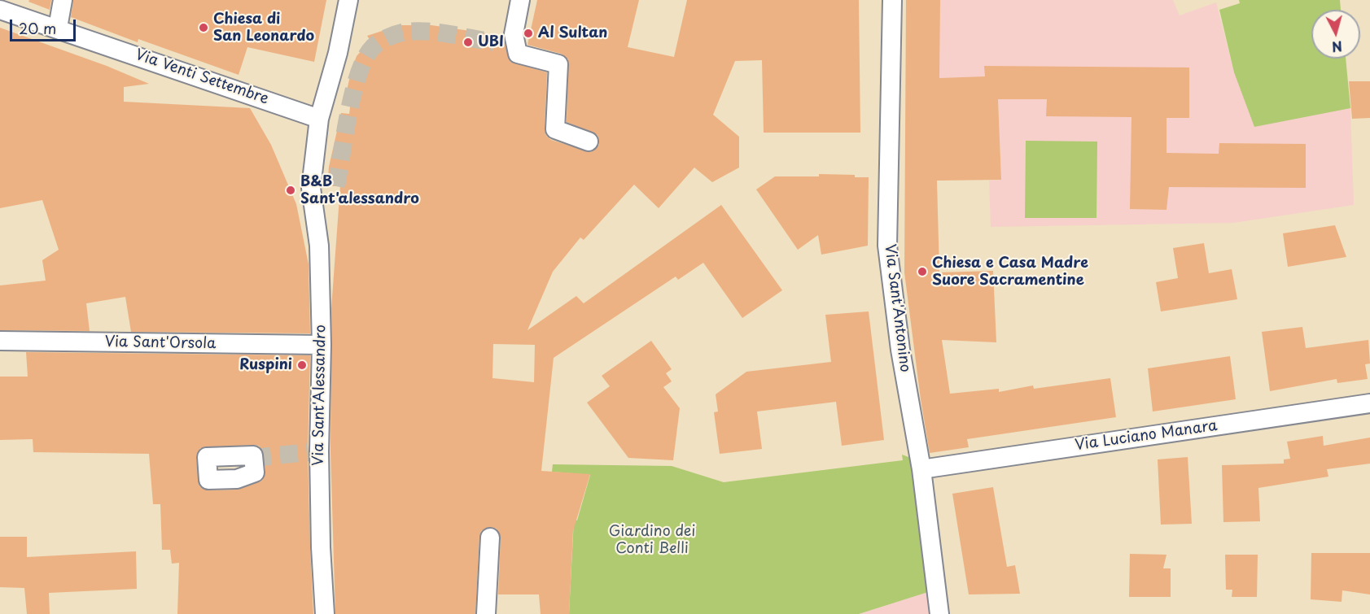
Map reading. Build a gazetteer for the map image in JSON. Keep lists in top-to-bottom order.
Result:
{
  "streets": {
    "street": [
      "Via Venti Settembre",
      "Via Sant'Antonino",
      "Via Sant'Orsola",
      "Via Sant'Alessandro",
      "Via Luciano Manara"
    ]
  },
  "crossings": [
    ["Via Venti Settembre", "Via Sant'Alessandro"],
    ["Via Sant'Antonino", "Via Luciano Manara"],
    ["Via Sant'Orsola", "Via Sant'Alessandro"]
  ],
  "parks": ["Giardino dei Conti Belli"],
  "places": [
    "Chiesa di San Leonardo",
    "Al Sultan",
    "UBI",
    "B&B Sant'alessandro",
    "Chiesa e Casa Madre Suore Sacramentine",
    "Ruspini"
  ],
  "scale_bar": "20 m",
  "north": "bottom"
}
